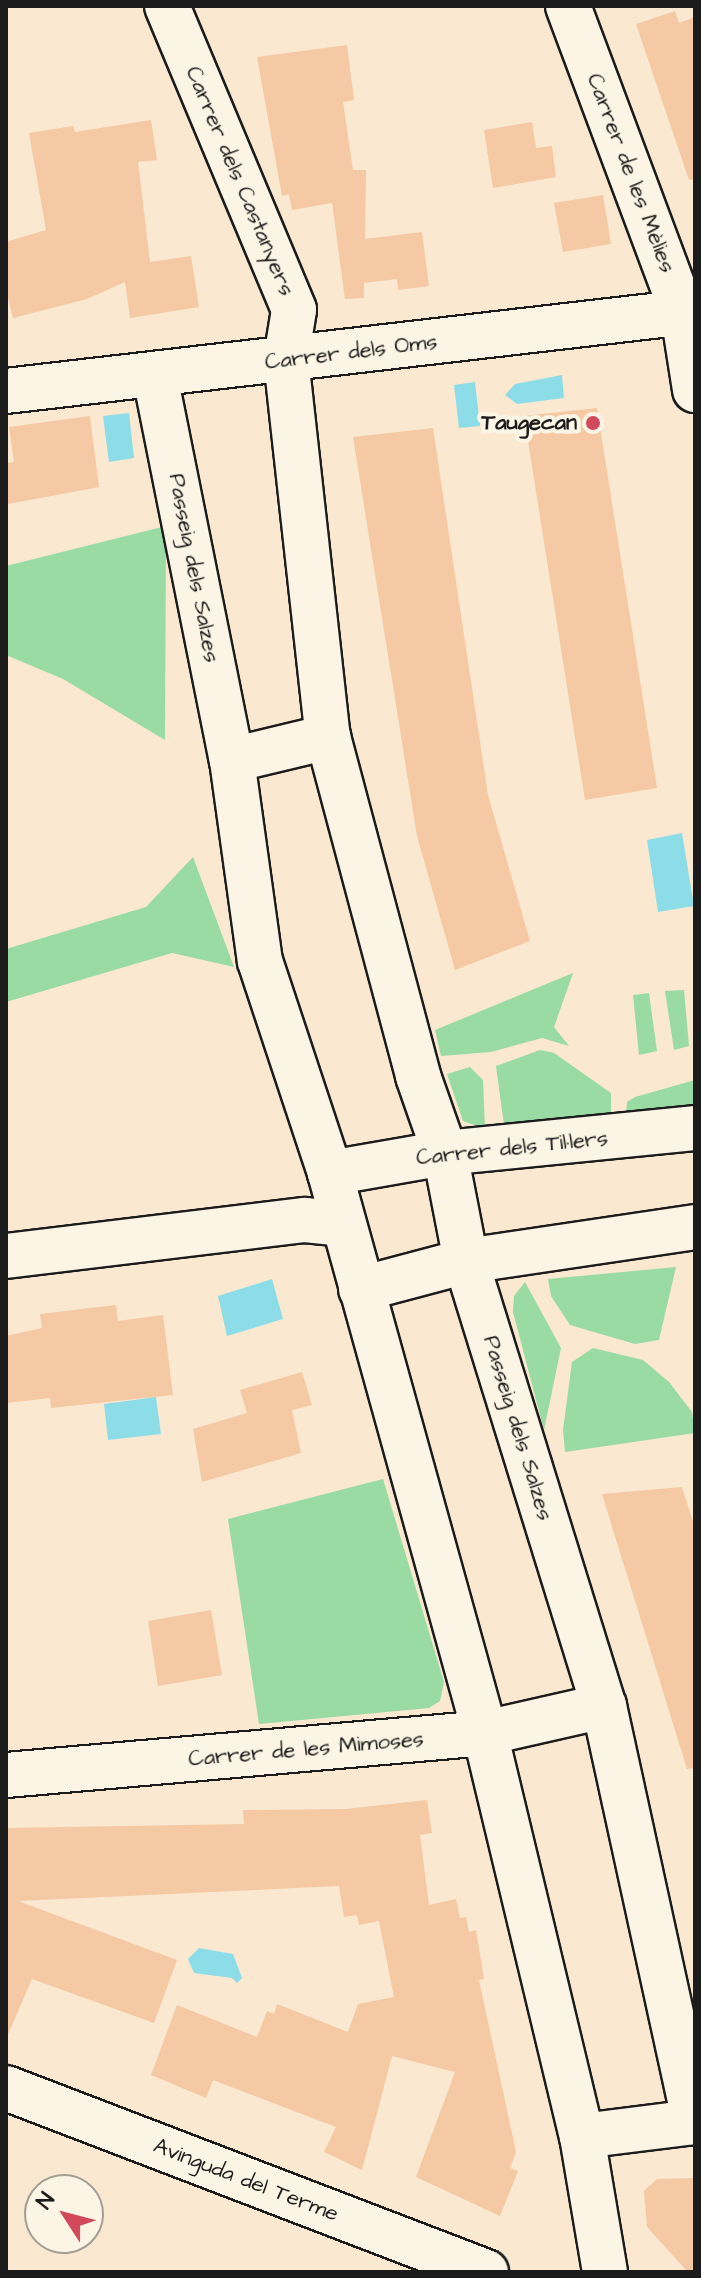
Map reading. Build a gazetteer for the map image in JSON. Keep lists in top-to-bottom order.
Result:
{
  "streets": {
    "street": [
      "Carrer de les Mèlies",
      "Carrer dels Castanyers",
      "Carrer dels Oms",
      "Passeig dels Salzes",
      "Carrer dels Til·lers",
      "Carrer de les Mimoses",
      "Avinguda del Terme"
    ]
  },
  "crossings": [
    ["Carrer de les Mèlies", "Carrer dels Oms"],
    ["Carrer dels Castanyers", "Carrer dels Oms"],
    ["Carrer dels Castanyers", "Passeig dels Salzes"],
    ["Carrer dels Oms", "Passeig dels Salzes"],
    ["Passeig dels Salzes", "Carrer dels Til·lers"],
    ["Passeig dels Salzes", "Carrer de les Mimoses"]
  ],
  "places": ["Taugecan"],
  "north": "top left"
}
